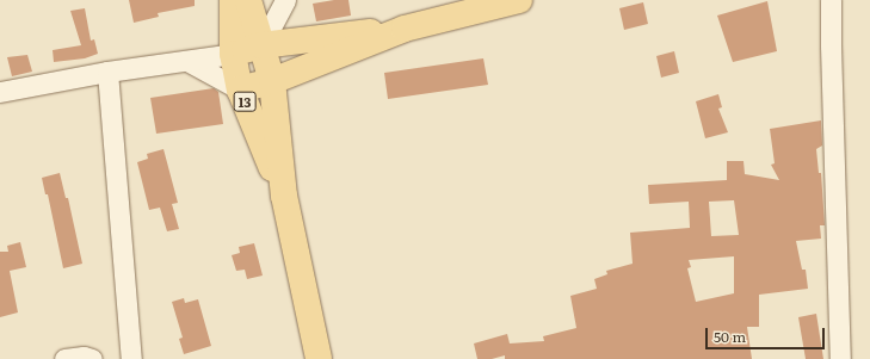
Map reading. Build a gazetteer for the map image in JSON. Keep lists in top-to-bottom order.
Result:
{
  "streets": {
    "main road": ["13"]
  },
  "scale_bar": "50 m"
}
